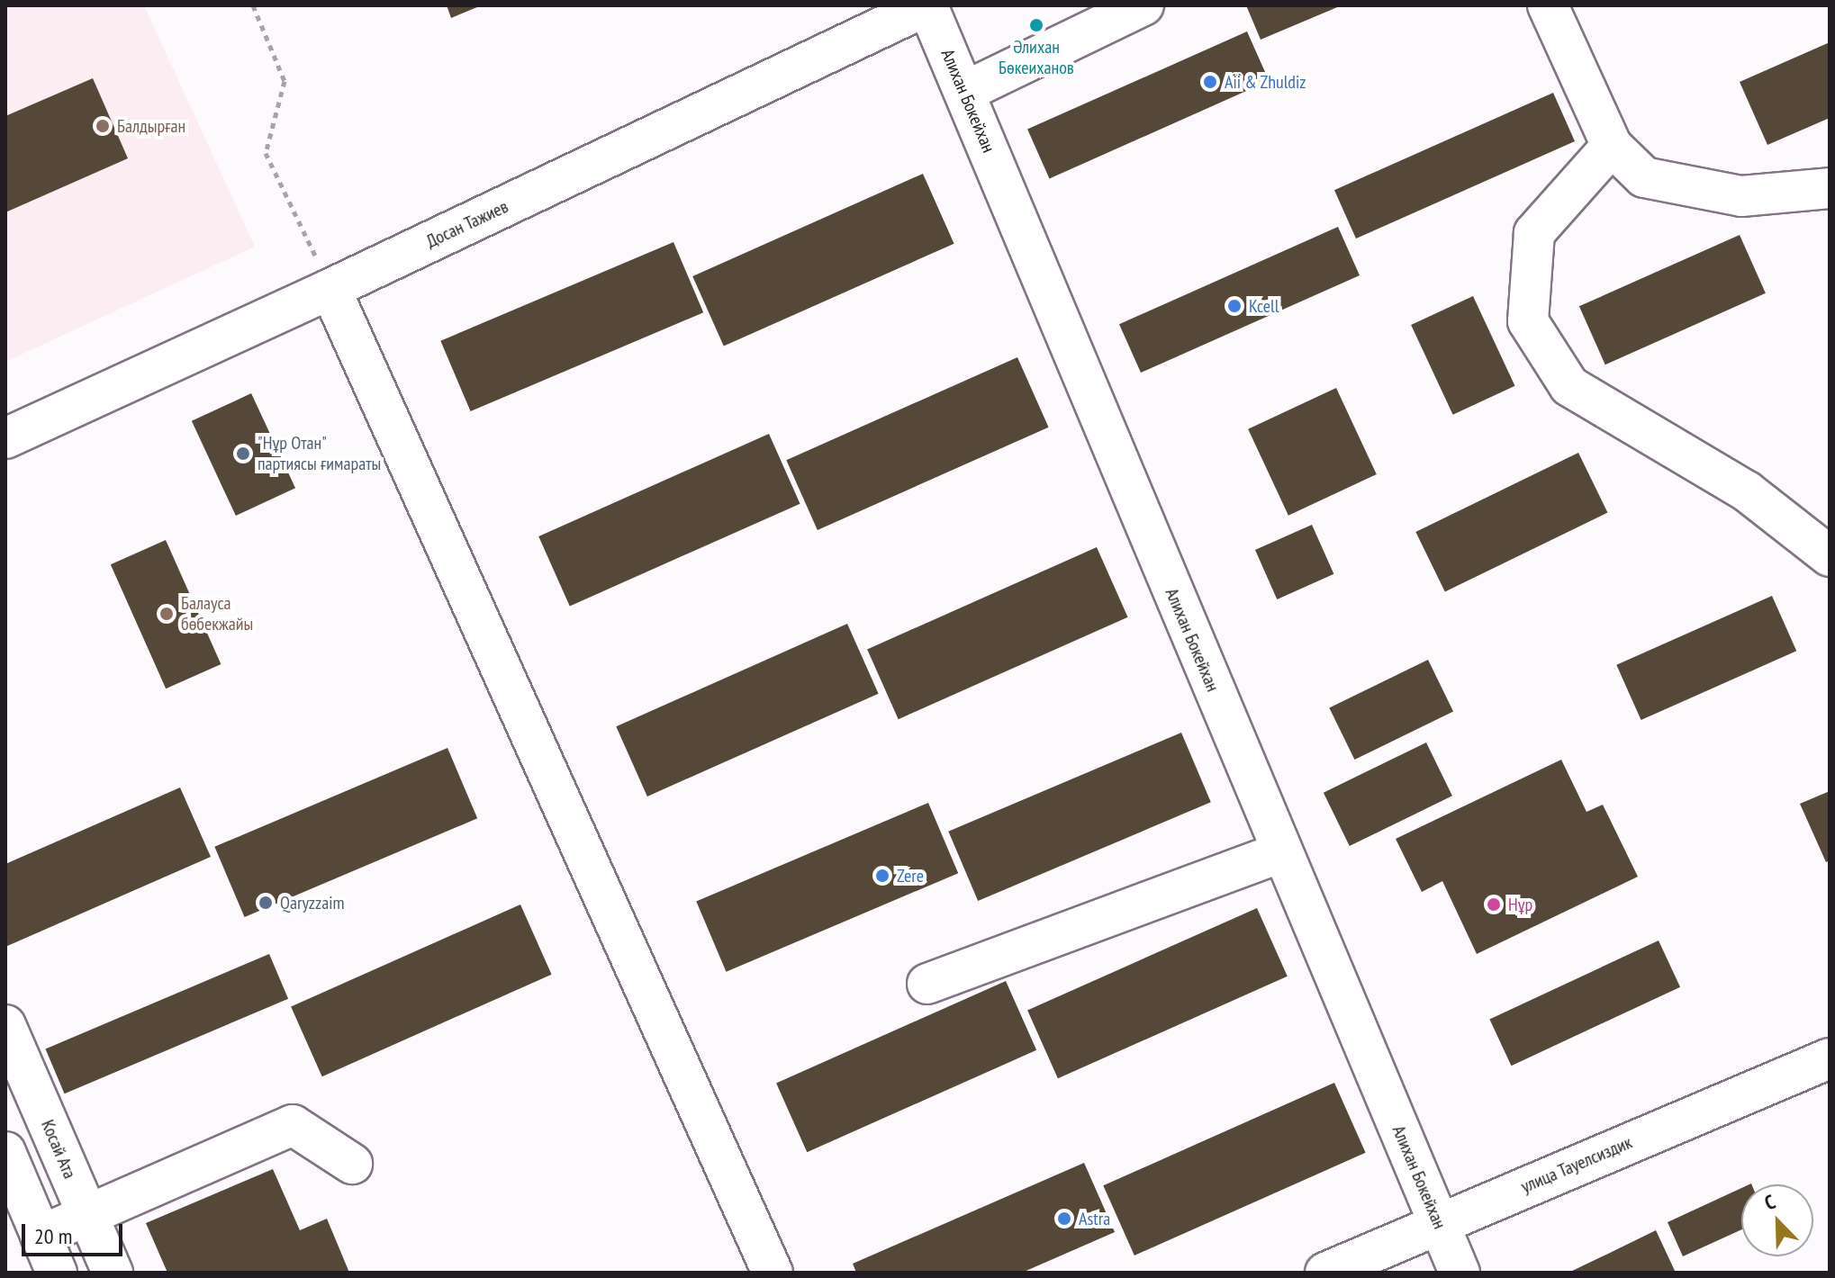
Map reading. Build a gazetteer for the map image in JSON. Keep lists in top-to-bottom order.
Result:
{
  "streets": {
    "street": [
      "Алихан Бокейхан",
      "Досан Тажиев",
      "Косай Ата",
      "улица Тауелсиздик"
    ]
  },
  "crossings": [
    ["Алихан Бокейхан", "Досан Тажиев"],
    ["Алихан Бокейхан", "улица Тауелсиздик"]
  ],
  "places": [
    "Әлихан Бөкеиханов",
    "Aii & Zhuldiz",
    "Балдырған",
    "Kcell",
    "\"Нұр Отан\" партиясы ғимараты",
    "Балауса бөбекжайы",
    "Zere",
    "Qaryzzaim",
    "Нұр",
    "Astra"
  ],
  "scale_bar": "20 m",
  "north": "top left"
}
